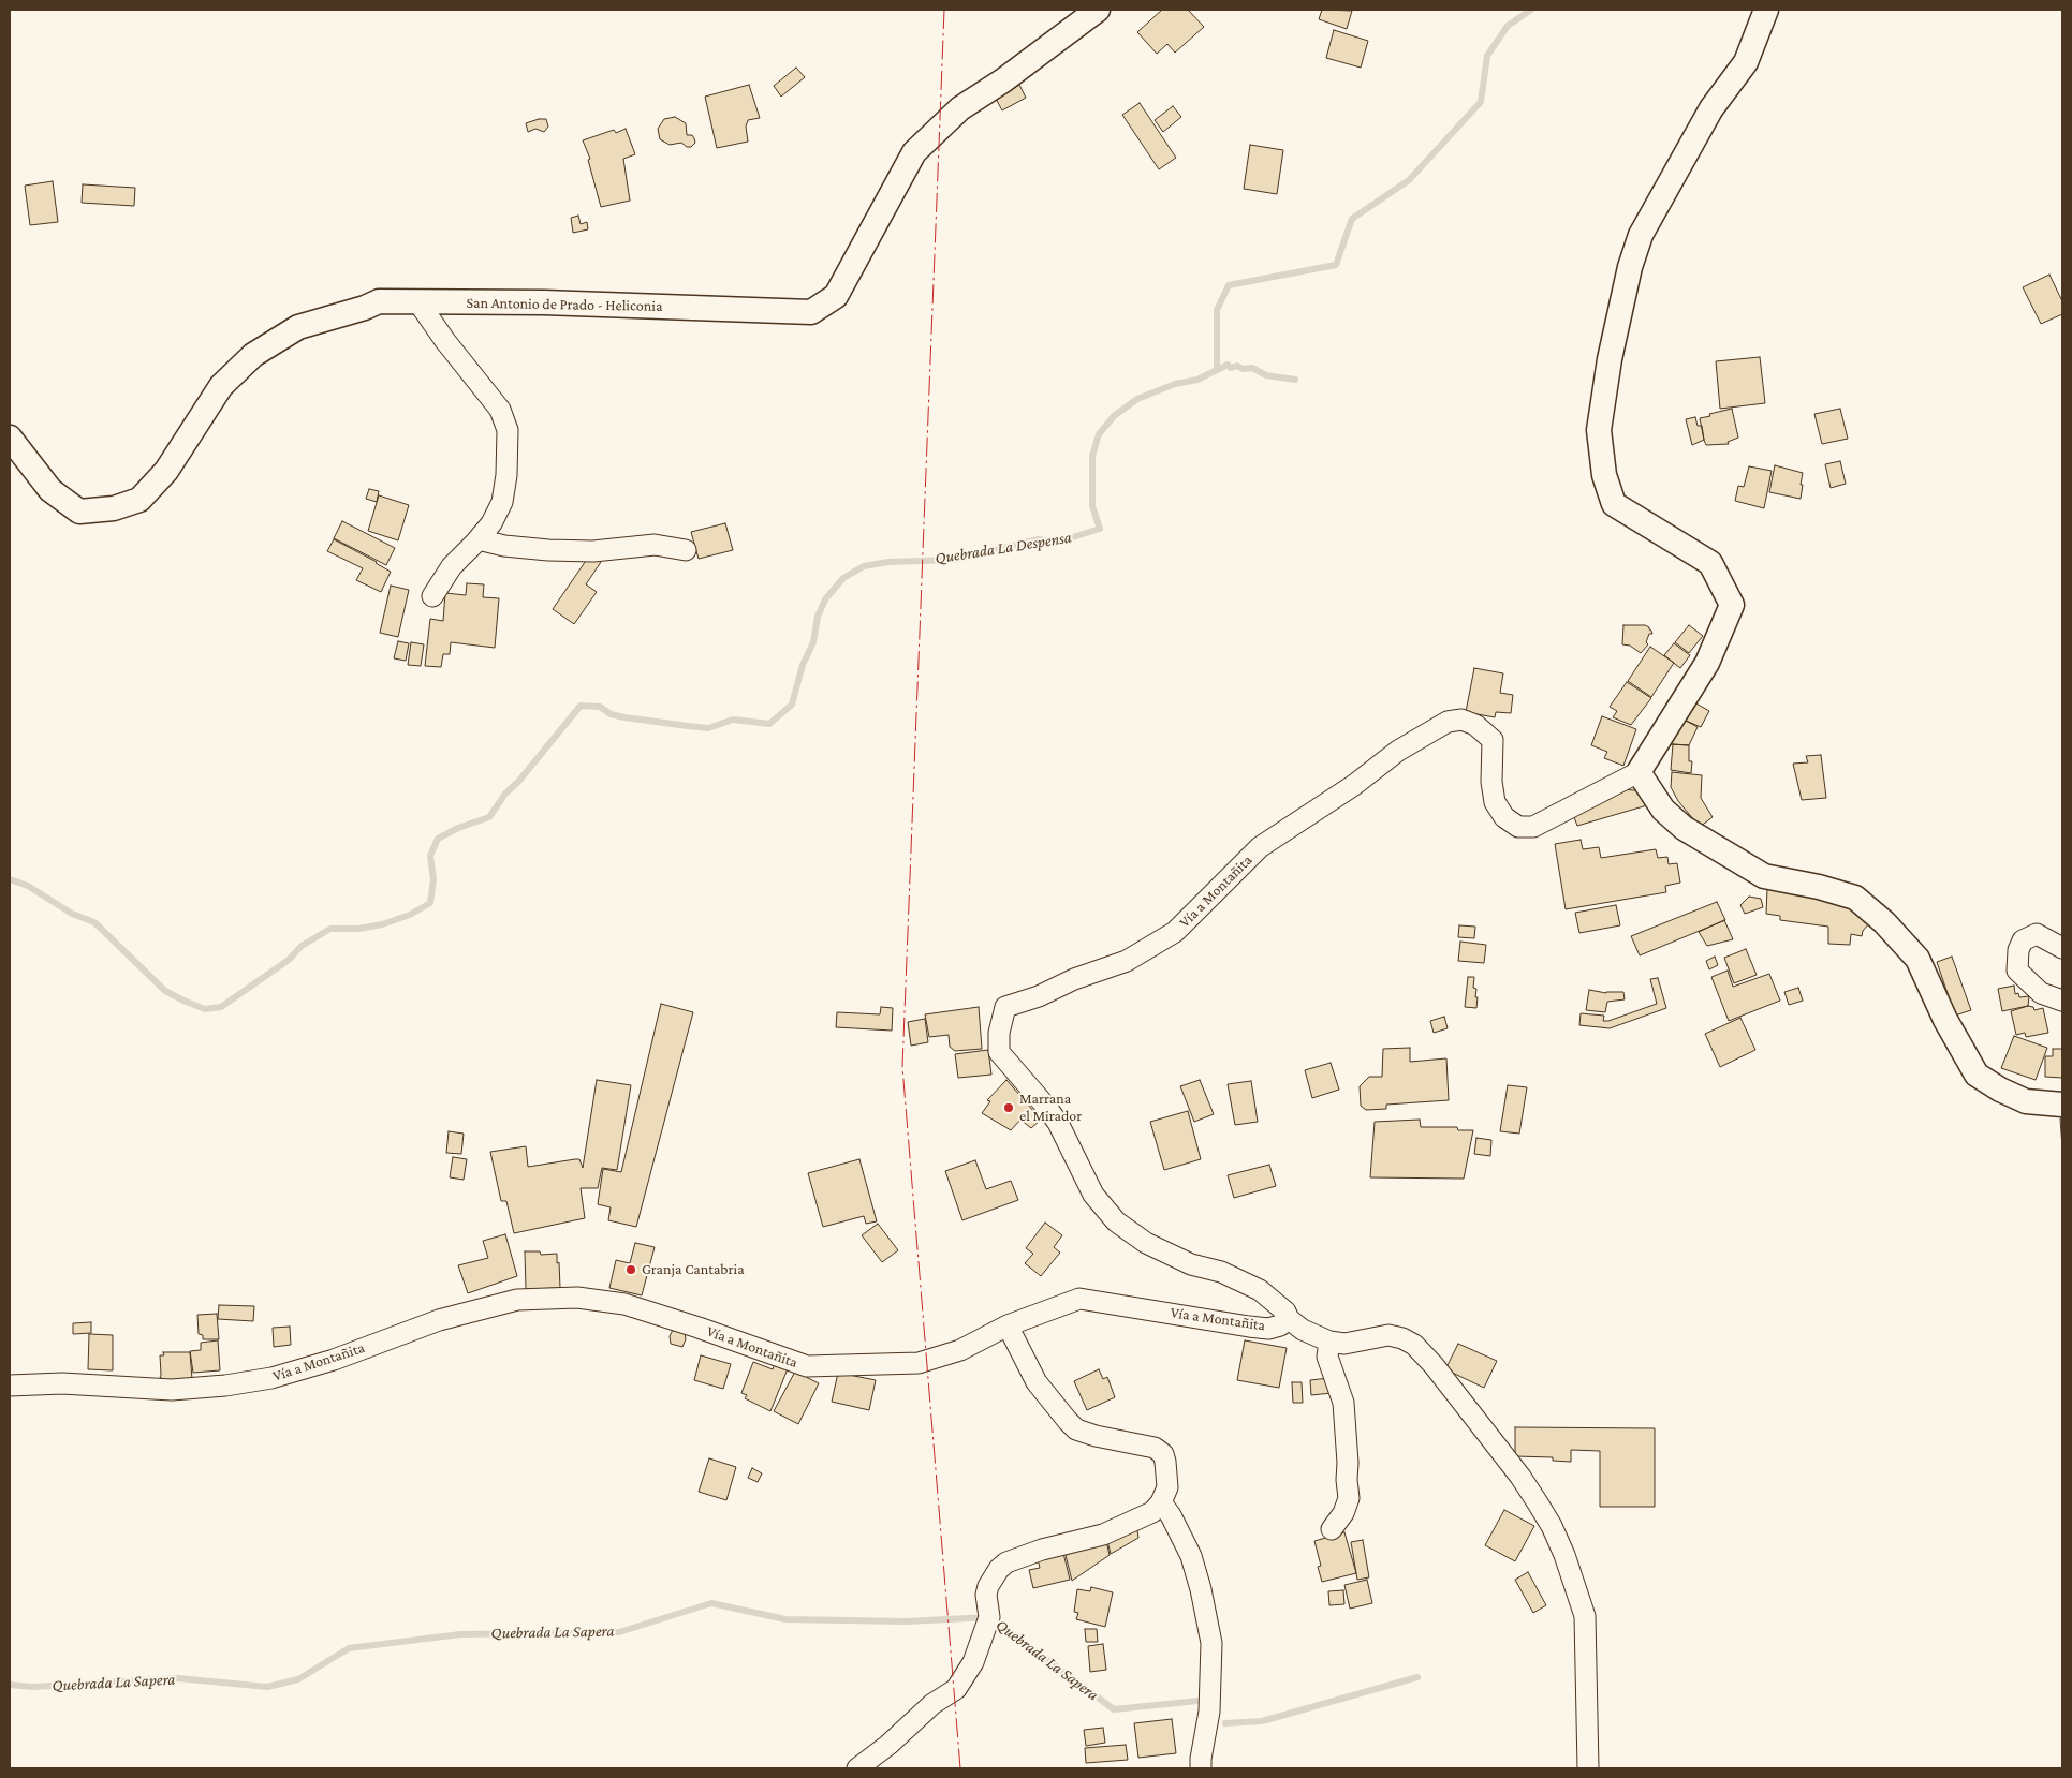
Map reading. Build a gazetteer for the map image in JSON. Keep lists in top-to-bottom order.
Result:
{
  "streets": {
    "street": ["San Antonio de Prado - Heliconia", "Vía a Montañita"]
  },
  "water": ["Quebrada La Despensa", "Quebrada La Sapera"],
  "places": ["Marrana el Mirador", "Granja Cantabria"]
}
